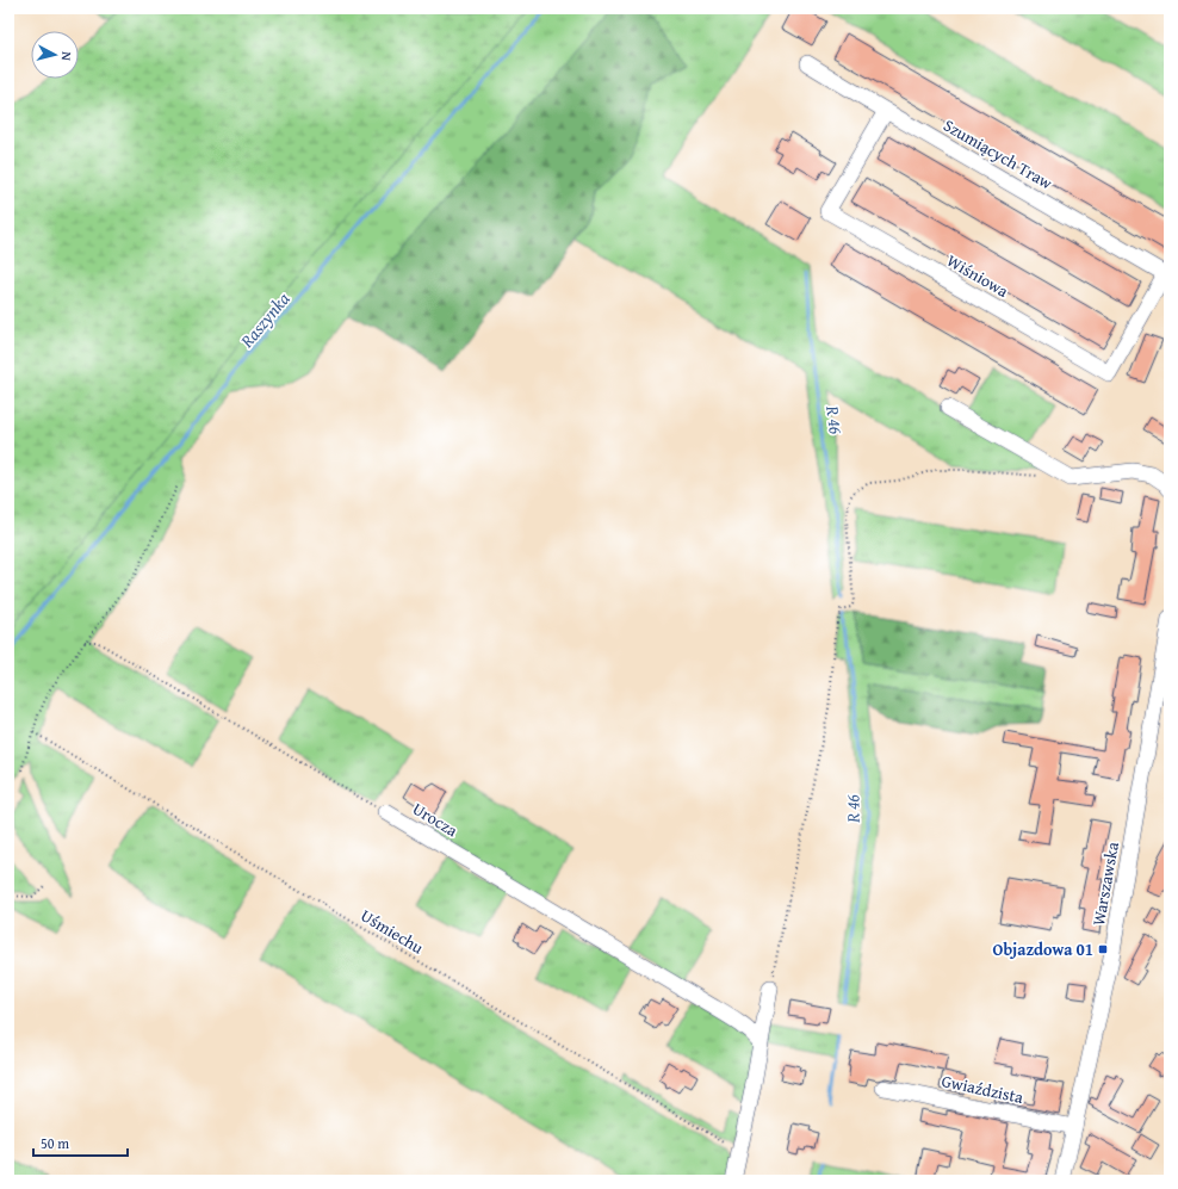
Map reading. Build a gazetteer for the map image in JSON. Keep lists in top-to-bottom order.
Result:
{
  "streets": {
    "street": [
      "Szumiących Traw",
      "Wiśniowa",
      "Urocza",
      "Warszawska",
      "Gwiaździsta"
    ],
    "path": ["Uśmiechu"]
  },
  "crossings": [
    ["Szumiących Traw", "Wiśniowa"],
    ["Warszawska", "Gwiaździsta"]
  ],
  "water": ["Raszynka", "R 46"],
  "places": {
    "transit": ["Objazdowa 01"]
  },
  "scale_bar": "50 m",
  "north": "right"
}
